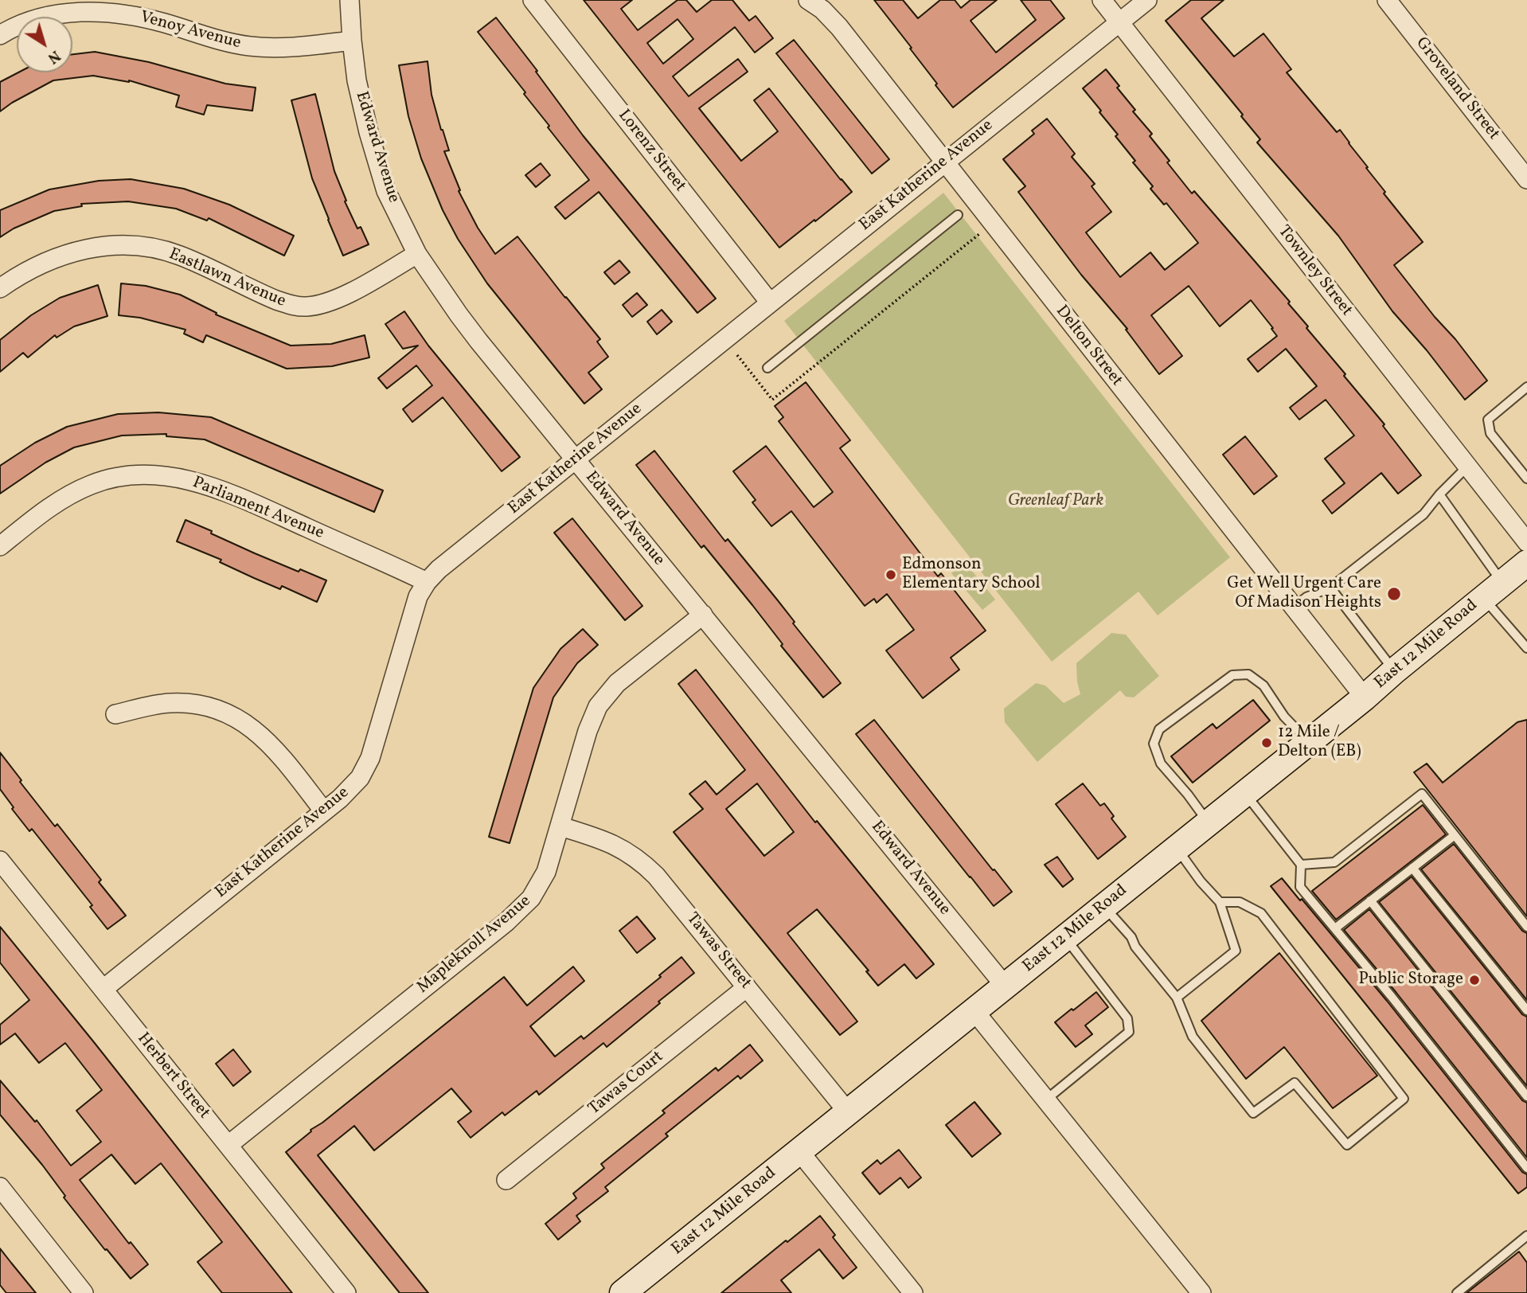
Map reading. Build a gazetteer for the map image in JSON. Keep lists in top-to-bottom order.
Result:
{
  "streets": {
    "main road": ["East 12 Mile Road"],
    "street": [
      "Venoy Avenue",
      "Groveland Street",
      "Edward Avenue",
      "Lorenz Street",
      "East Katherine Avenue",
      "Townley Street",
      "Eastlawn Avenue",
      "Delton Street",
      "Parliament Avenue",
      "Mapleknoll Avenue",
      "Tawas Street",
      "Herbert Street",
      "Tawas Court"
    ]
  },
  "crossings": [
    ["Venoy Avenue", "Edward Avenue"],
    ["Edward Avenue", "East Katherine Avenue"],
    ["Edward Avenue", "Eastlawn Avenue"],
    ["Edward Avenue", "East 12 Mile Road"],
    ["Edward Avenue", "Mapleknoll Avenue"],
    ["Lorenz Street", "East Katherine Avenue"],
    ["East Katherine Avenue", "Townley Street"],
    ["East Katherine Avenue", "Delton Street"],
    ["East Katherine Avenue", "Parliament Avenue"],
    ["East Katherine Avenue", "Herbert Street"],
    ["Delton Street", "East 12 Mile Road"],
    ["East 12 Mile Road", "Tawas Street"],
    ["Mapleknoll Avenue", "Tawas Street"],
    ["Mapleknoll Avenue", "Herbert Street"],
    ["Tawas Street", "Tawas Court"]
  ],
  "parks": ["Greenleaf Park"],
  "places": [
    "Edmonson Elementary School",
    "Get Well Urgent Care Of Madison Heights",
    "12 Mile / Delton (EB)",
    "Public Storage"
  ],
  "north": "bottom right"
}
